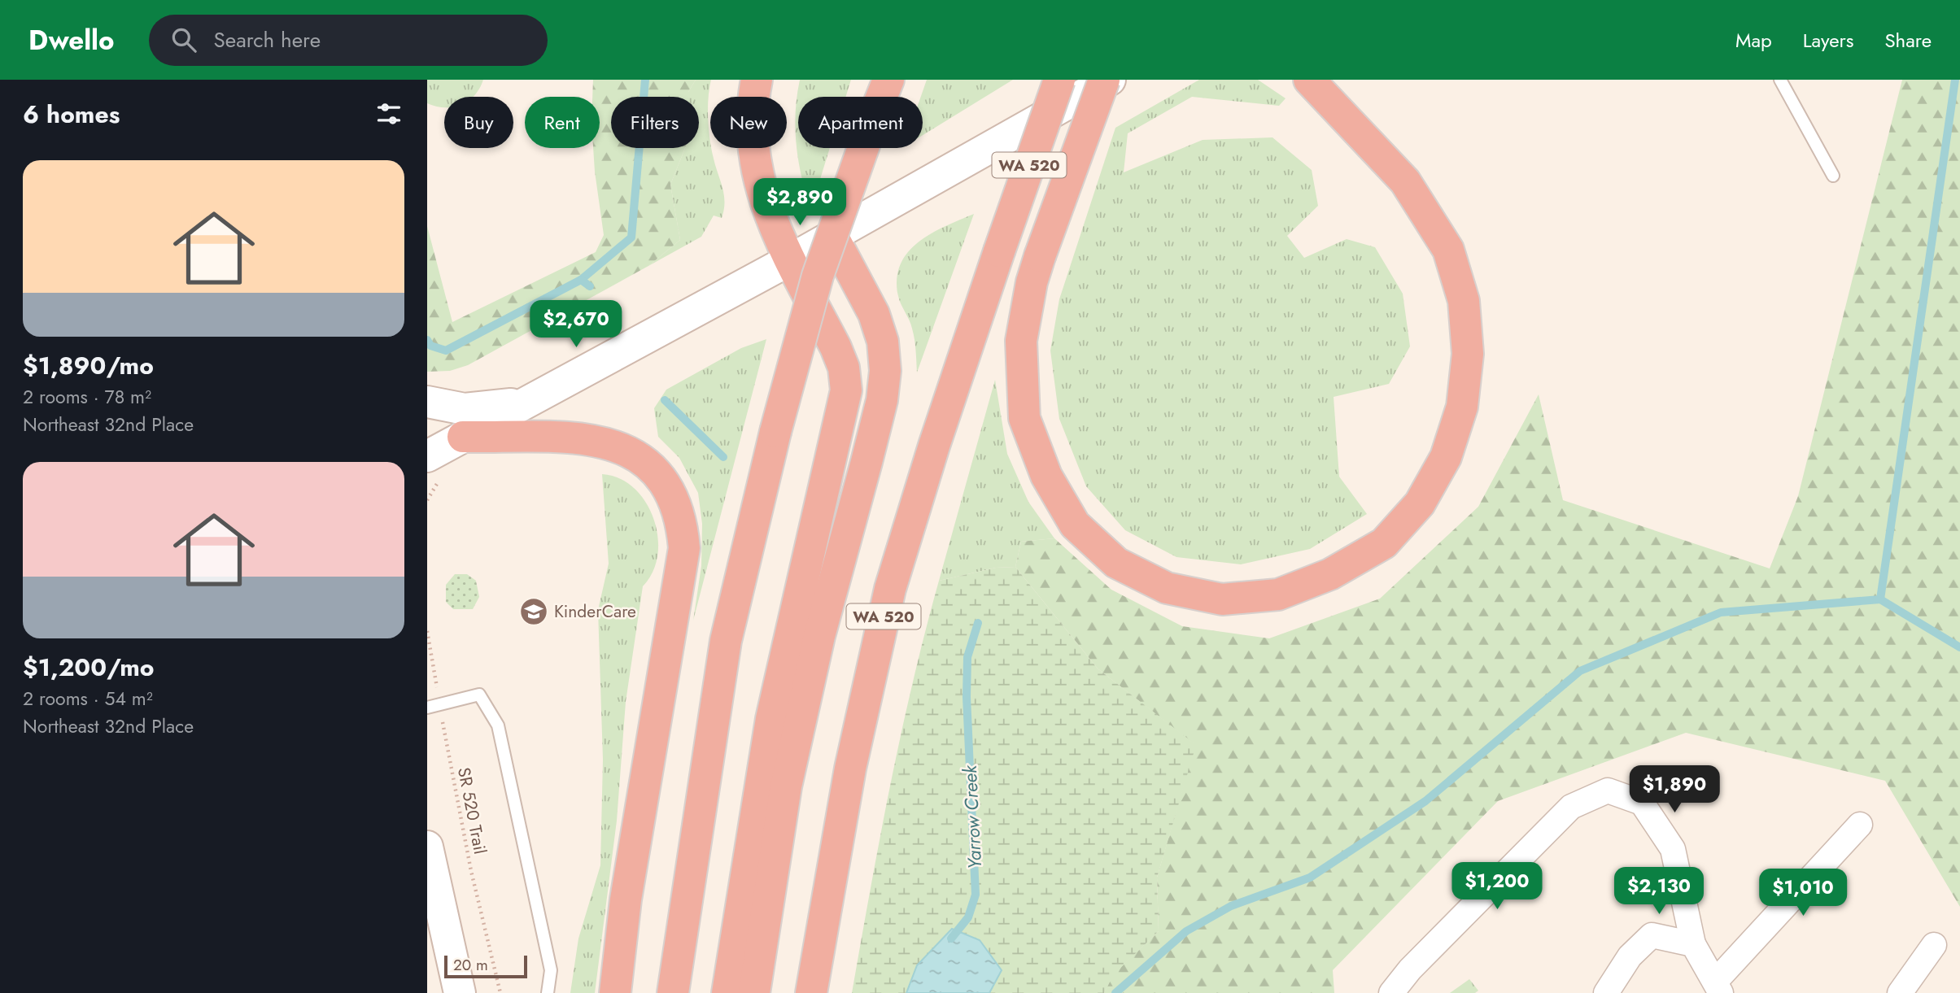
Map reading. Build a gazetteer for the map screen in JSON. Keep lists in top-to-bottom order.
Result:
{
  "streets": {
    "highway": ["WA 520"],
    "path": ["SR 520 Trail"]
  },
  "water": ["Yarrow Creek"],
  "places": {
    "school or university": ["KinderCare"]
  },
  "scale_bar": "20 m",
  "page": {
    "header": "Dwello",
    "search": "Search here",
    "nav": ["Map", "Layers", "Share"],
    "heading": "6 homes",
    "chip": [
      "Buy",
      "Rent",
      "Filters",
      "New",
      "Apartment"
    ],
    "list": [
      {
        "name": "$1,890/mo",
        "note": "2 rooms · 78 m² · Northeast 32nd Place"
      },
      {
        "name": "$1,200/mo",
        "note": "2 rooms · 54 m² · Northeast 32nd Place"
      }
    ],
    "price": [
      "$2,890",
      "$2,670",
      "$1,890",
      "$1,200",
      "$2,130",
      "$1,010"
    ],
    "scale": "20 m"
  }
}
